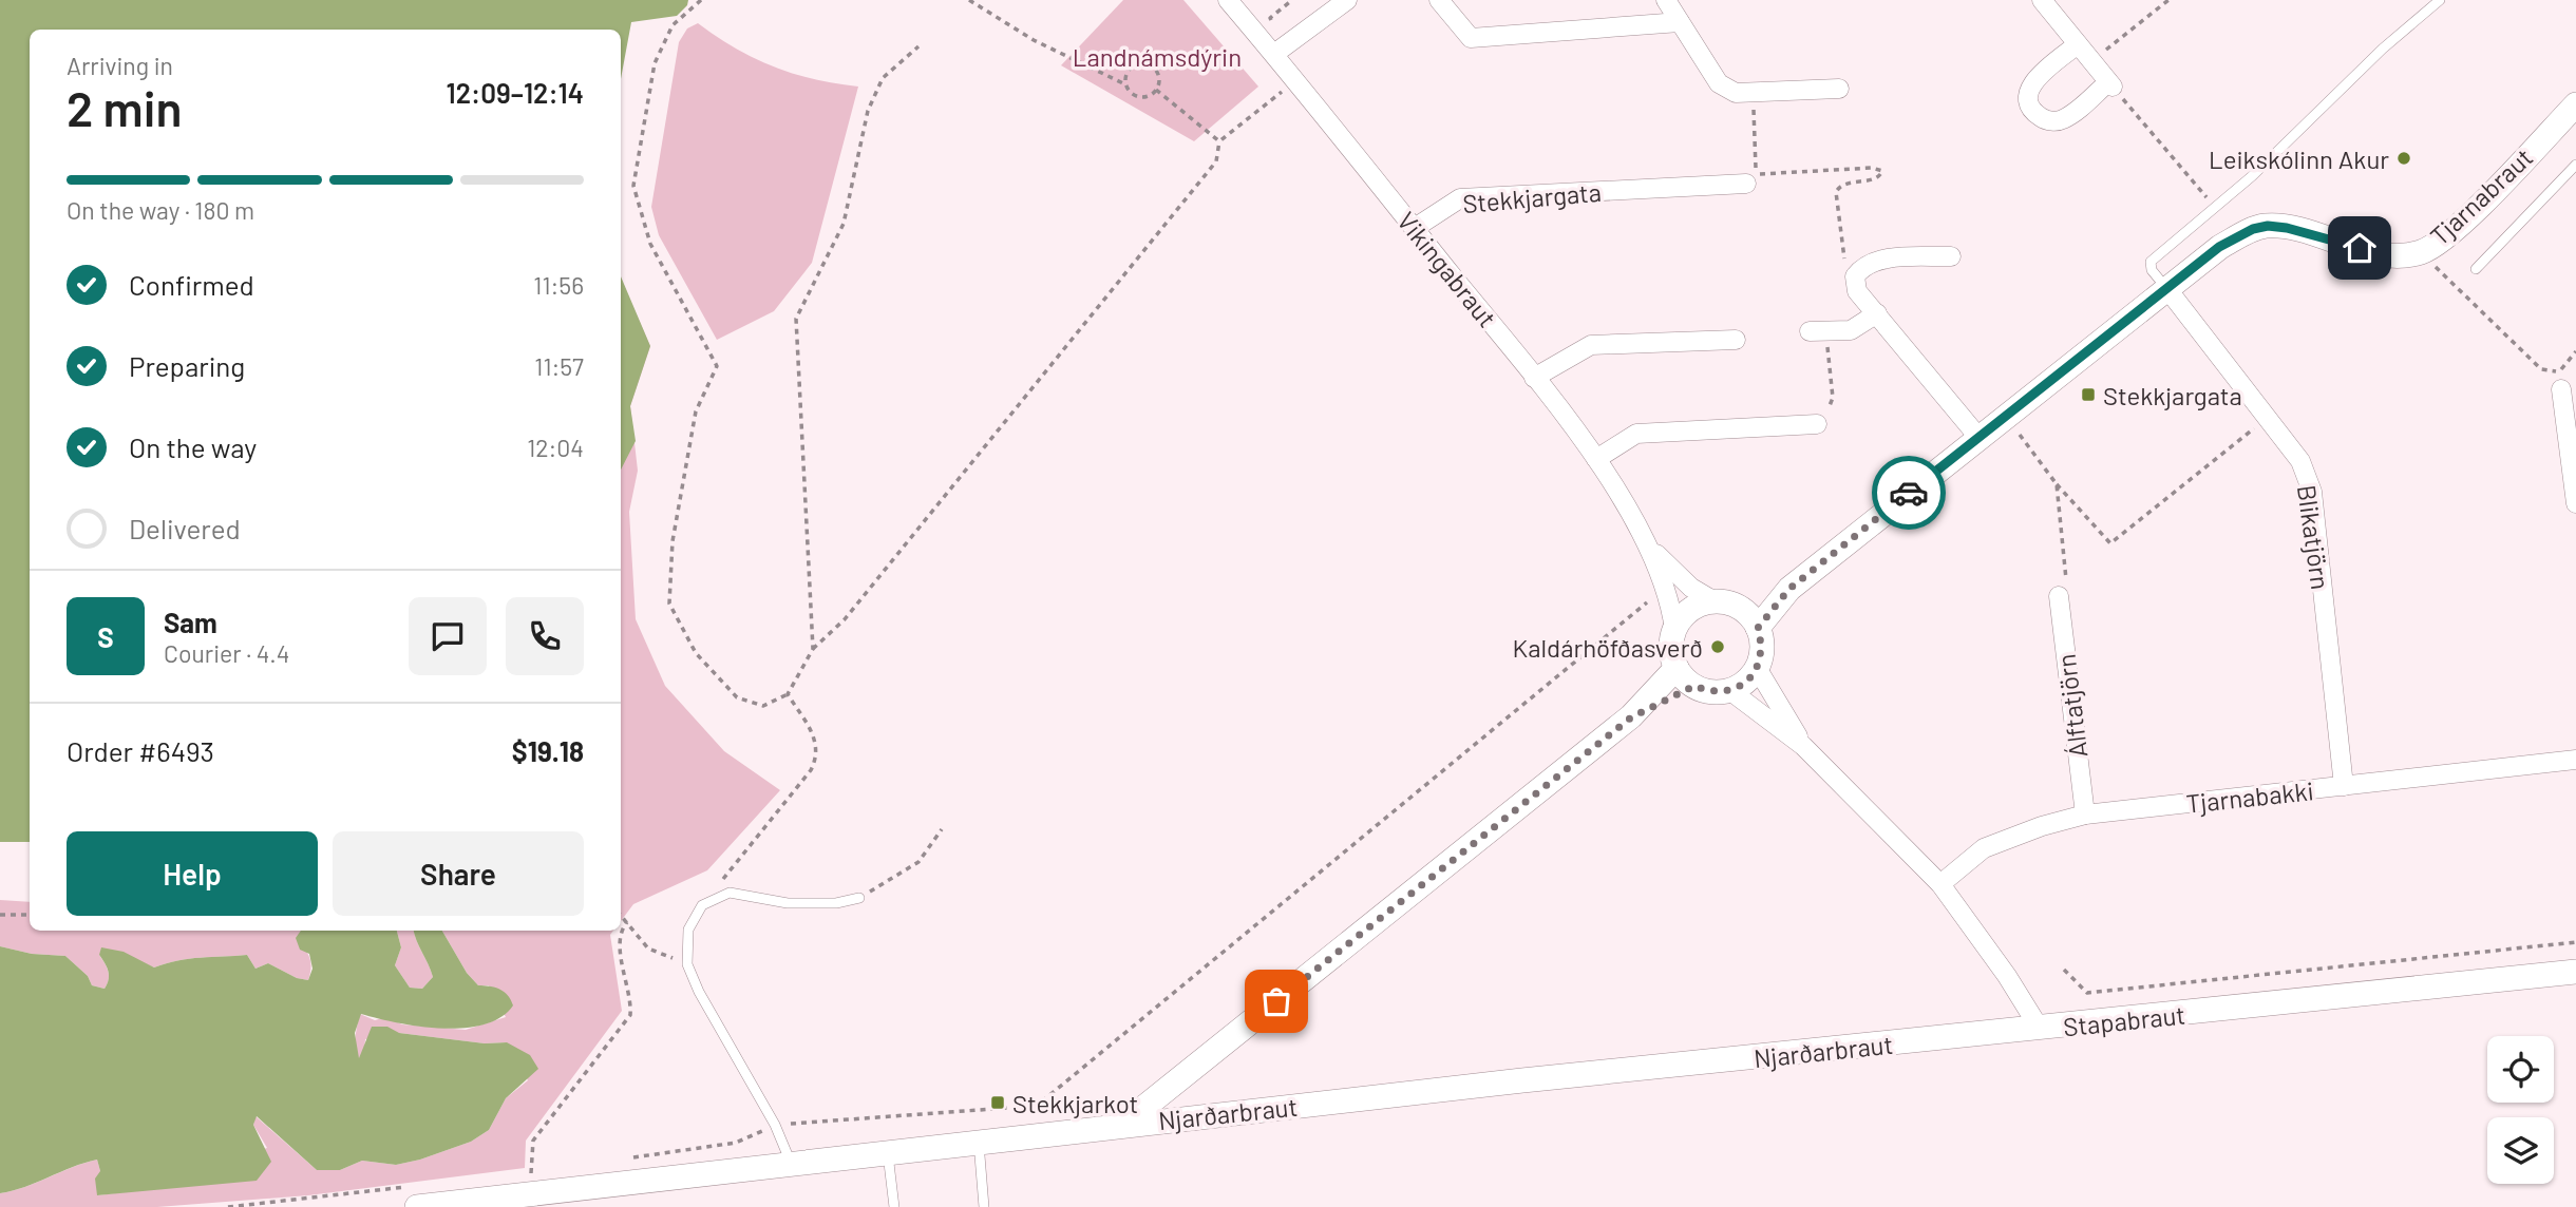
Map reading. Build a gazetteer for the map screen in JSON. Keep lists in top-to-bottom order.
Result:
{
  "streets": {
    "street": [
      "Tjarnabraut",
      "Stekkjargata",
      "Vikingabraut",
      "Blikatjörn",
      "Álftatjörn",
      "Tjarnabakki",
      "Stapabraut",
      "Njarðarbraut"
    ]
  },
  "crossings": [
    ["Tjarnabraut", "Vikingabraut"],
    ["Tjarnabraut", "Blikatjörn"],
    ["Tjarnabraut", "Stapabraut"],
    ["Stekkjargata", "Vikingabraut"],
    ["Vikingabraut", "Stapabraut"],
    ["Blikatjörn", "Tjarnabakki"],
    ["Álftatjörn", "Tjarnabakki"],
    ["Tjarnabakki", "Stapabraut"],
    ["Stapabraut", "Njarðarbraut"]
  ],
  "parks": ["Landnámsdýrin"],
  "places": {
    "other": ["Leikskólinn Akur", "Kaldárhöfðasverð"],
    "transit": ["Stekkjargata", "Stekkjarkot"]
  },
  "page": {
    "heading": ["2 min", "Arriving in", "12:09–12:14"],
    "panel": [
      "Sam",
      "Courier · 4.4",
      "Order #6493",
      "$19.18"
    ],
    "bar": "On the way · 180 m",
    "list": [
      ["Confirmed", "11:56"],
      ["Preparing", "11:57"],
      ["On the way", "12:04"],
      "Delivered"
    ],
    "round": "S",
    "buttons": ["Help", "Share"]
  }
}
